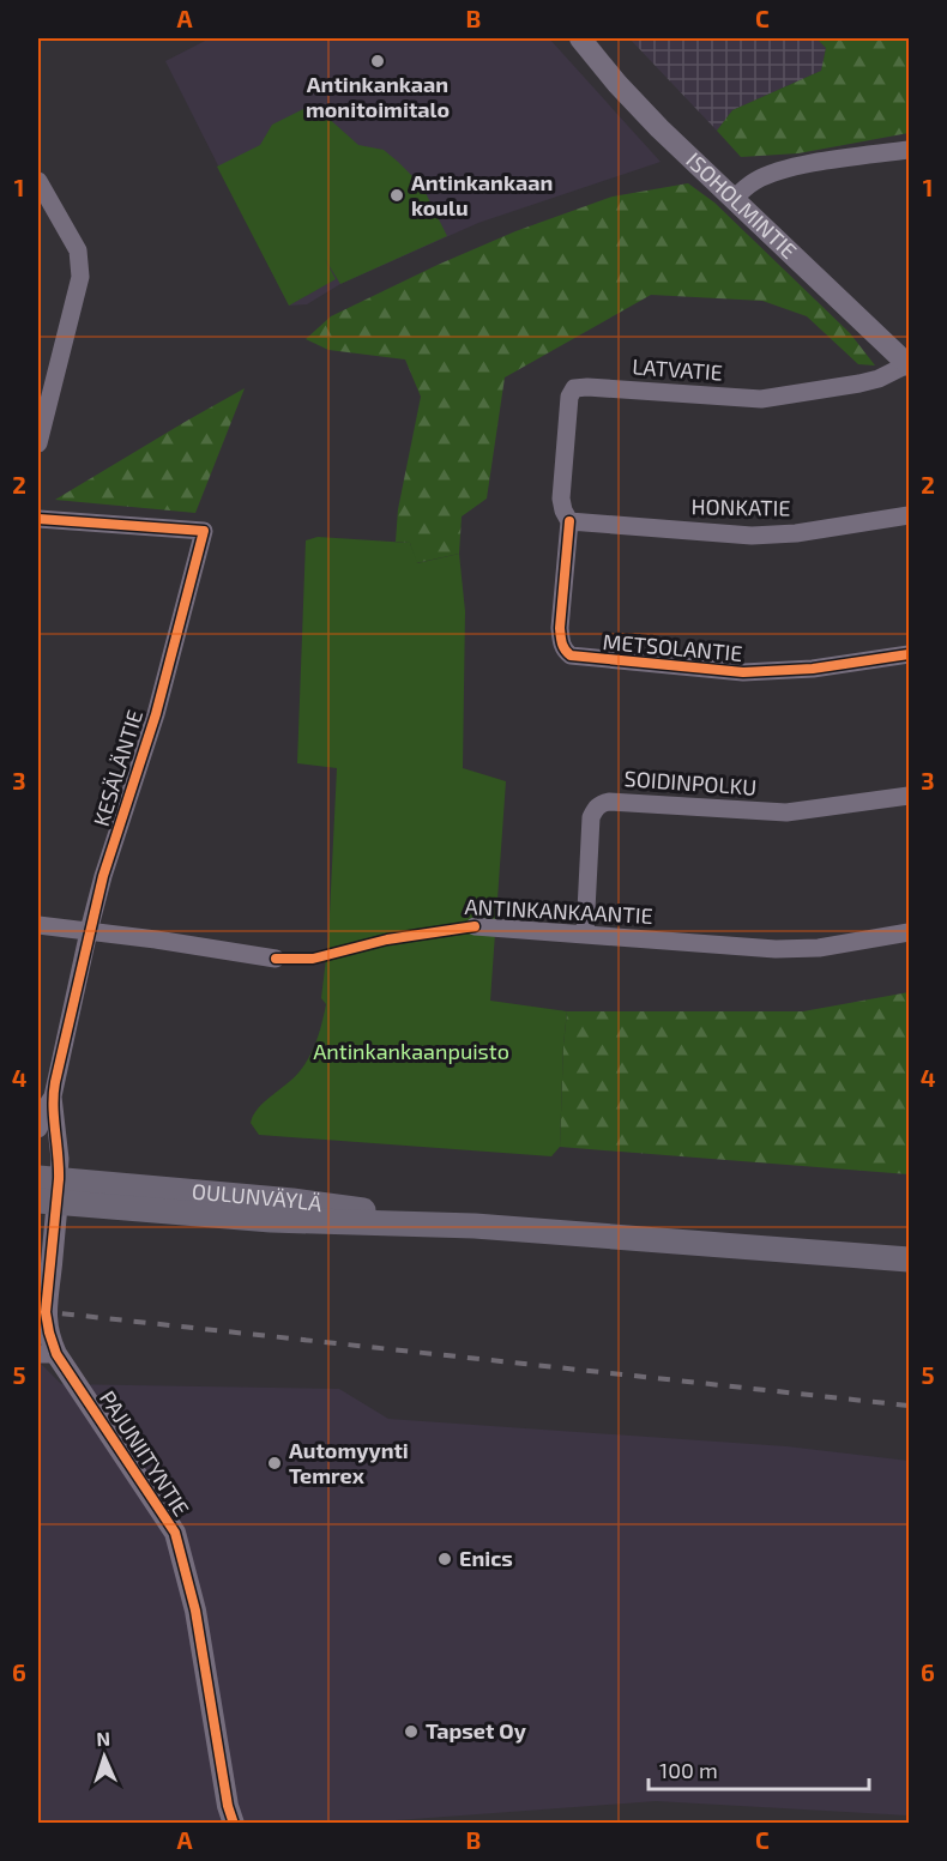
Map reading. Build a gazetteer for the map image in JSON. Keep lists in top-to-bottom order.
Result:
{
  "streets": {
    "main road": ["OULUNVÄYLÄ"],
    "street": [
      "ISOHOLMINTIE",
      "LATVATIE",
      "HONKATIE",
      "METSOLANTIE",
      "KESÄLÄNTIE",
      "SOIDINPOLKU",
      "ANTINKANKAANTIE",
      "PAJUNIITYNTIE"
    ]
  },
  "crossings": [
    ["ISOHOLMINTIE", "LATVATIE"],
    ["LATVATIE", "HONKATIE"],
    ["LATVATIE", "METSOLANTIE"],
    ["HONKATIE", "METSOLANTIE"],
    ["KESÄLÄNTIE", "OULUNVÄYLÄ"],
    ["KESÄLÄNTIE", "PAJUNIITYNTIE"],
    ["SOIDINPOLKU", "ANTINKANKAANTIE"],
    ["OULUNVÄYLÄ", "PAJUNIITYNTIE"]
  ],
  "parks": ["Antinkankaanpuisto"],
  "places": [
    "Antinkankaan monitoimitalo",
    "Antinkankaan koulu",
    "Automyynti Temrex",
    "Enics",
    "Tapset Oy"
  ],
  "scale_bar": "100 m",
  "north": "top",
  "grid": {
    "columns": ["A", "B", "C"],
    "rows": [
      "1",
      "2",
      "3",
      "4",
      "5",
      "6"
    ]
  }
}
